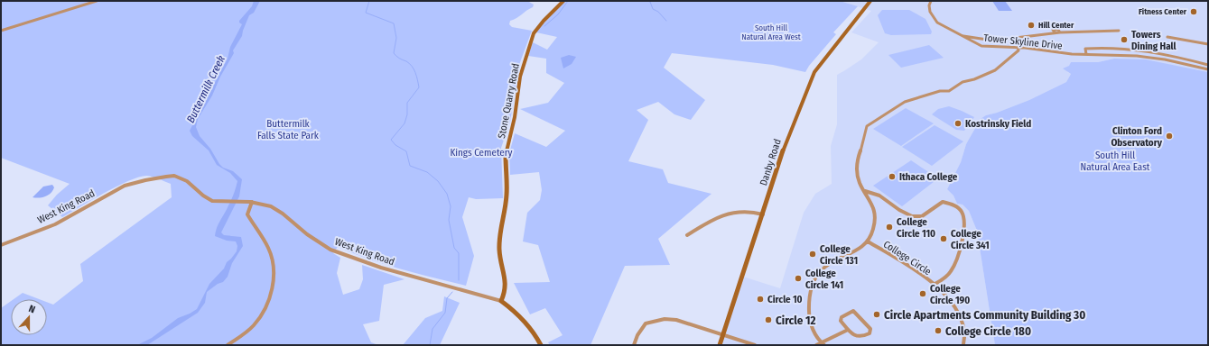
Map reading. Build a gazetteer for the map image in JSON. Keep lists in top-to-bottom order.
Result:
{
  "streets": {
    "main road": ["Stone Quarry Road", "Danby Road", "West King Road"],
    "street": ["Tower Skyline Drive", "College Circle"]
  },
  "crossings": [
    ["Stone Quarry Road", "West King Road"]
  ],
  "water": ["Buttermilk Creek"],
  "parks": [
    "South Hill Natural Area West",
    "Buttermilk Falls State Park",
    "Kings Cemetery",
    "South Hill Natural Area East"
  ],
  "places": [
    "Fitness Center",
    "Hill Center",
    "Towers Dining Hall",
    "Kostrinsky Field",
    "Clinton Ford Observatory",
    "Ithaca College",
    "College Circle 110",
    "College Circle 341",
    "College Circle 131",
    "College Circle 141",
    "College Circle 190",
    "Circle 10",
    "Circle Apartments Community Building 30",
    "Circle 12",
    "College Circle 180"
  ],
  "north": "top"
}
